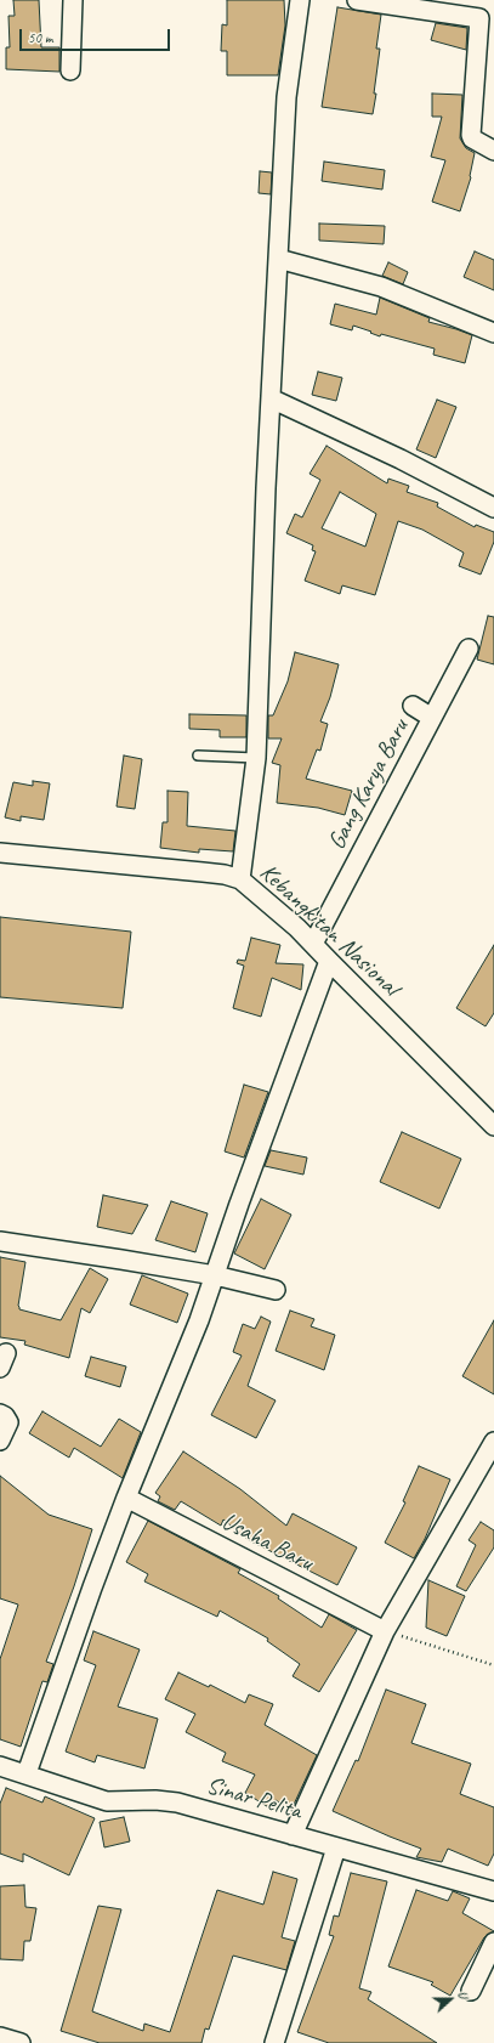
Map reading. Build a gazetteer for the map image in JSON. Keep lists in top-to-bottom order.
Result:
{
  "streets": {
    "street": [
      "Gang Karya Baru",
      "Kebangkitan Nasional",
      "Usaha Baru",
      "Sinar Pelita"
    ]
  },
  "crossings": [
    ["Gang Karya Baru", "Kebangkitan Nasional"]
  ],
  "scale_bar": "50 m",
  "north": "right"
}
